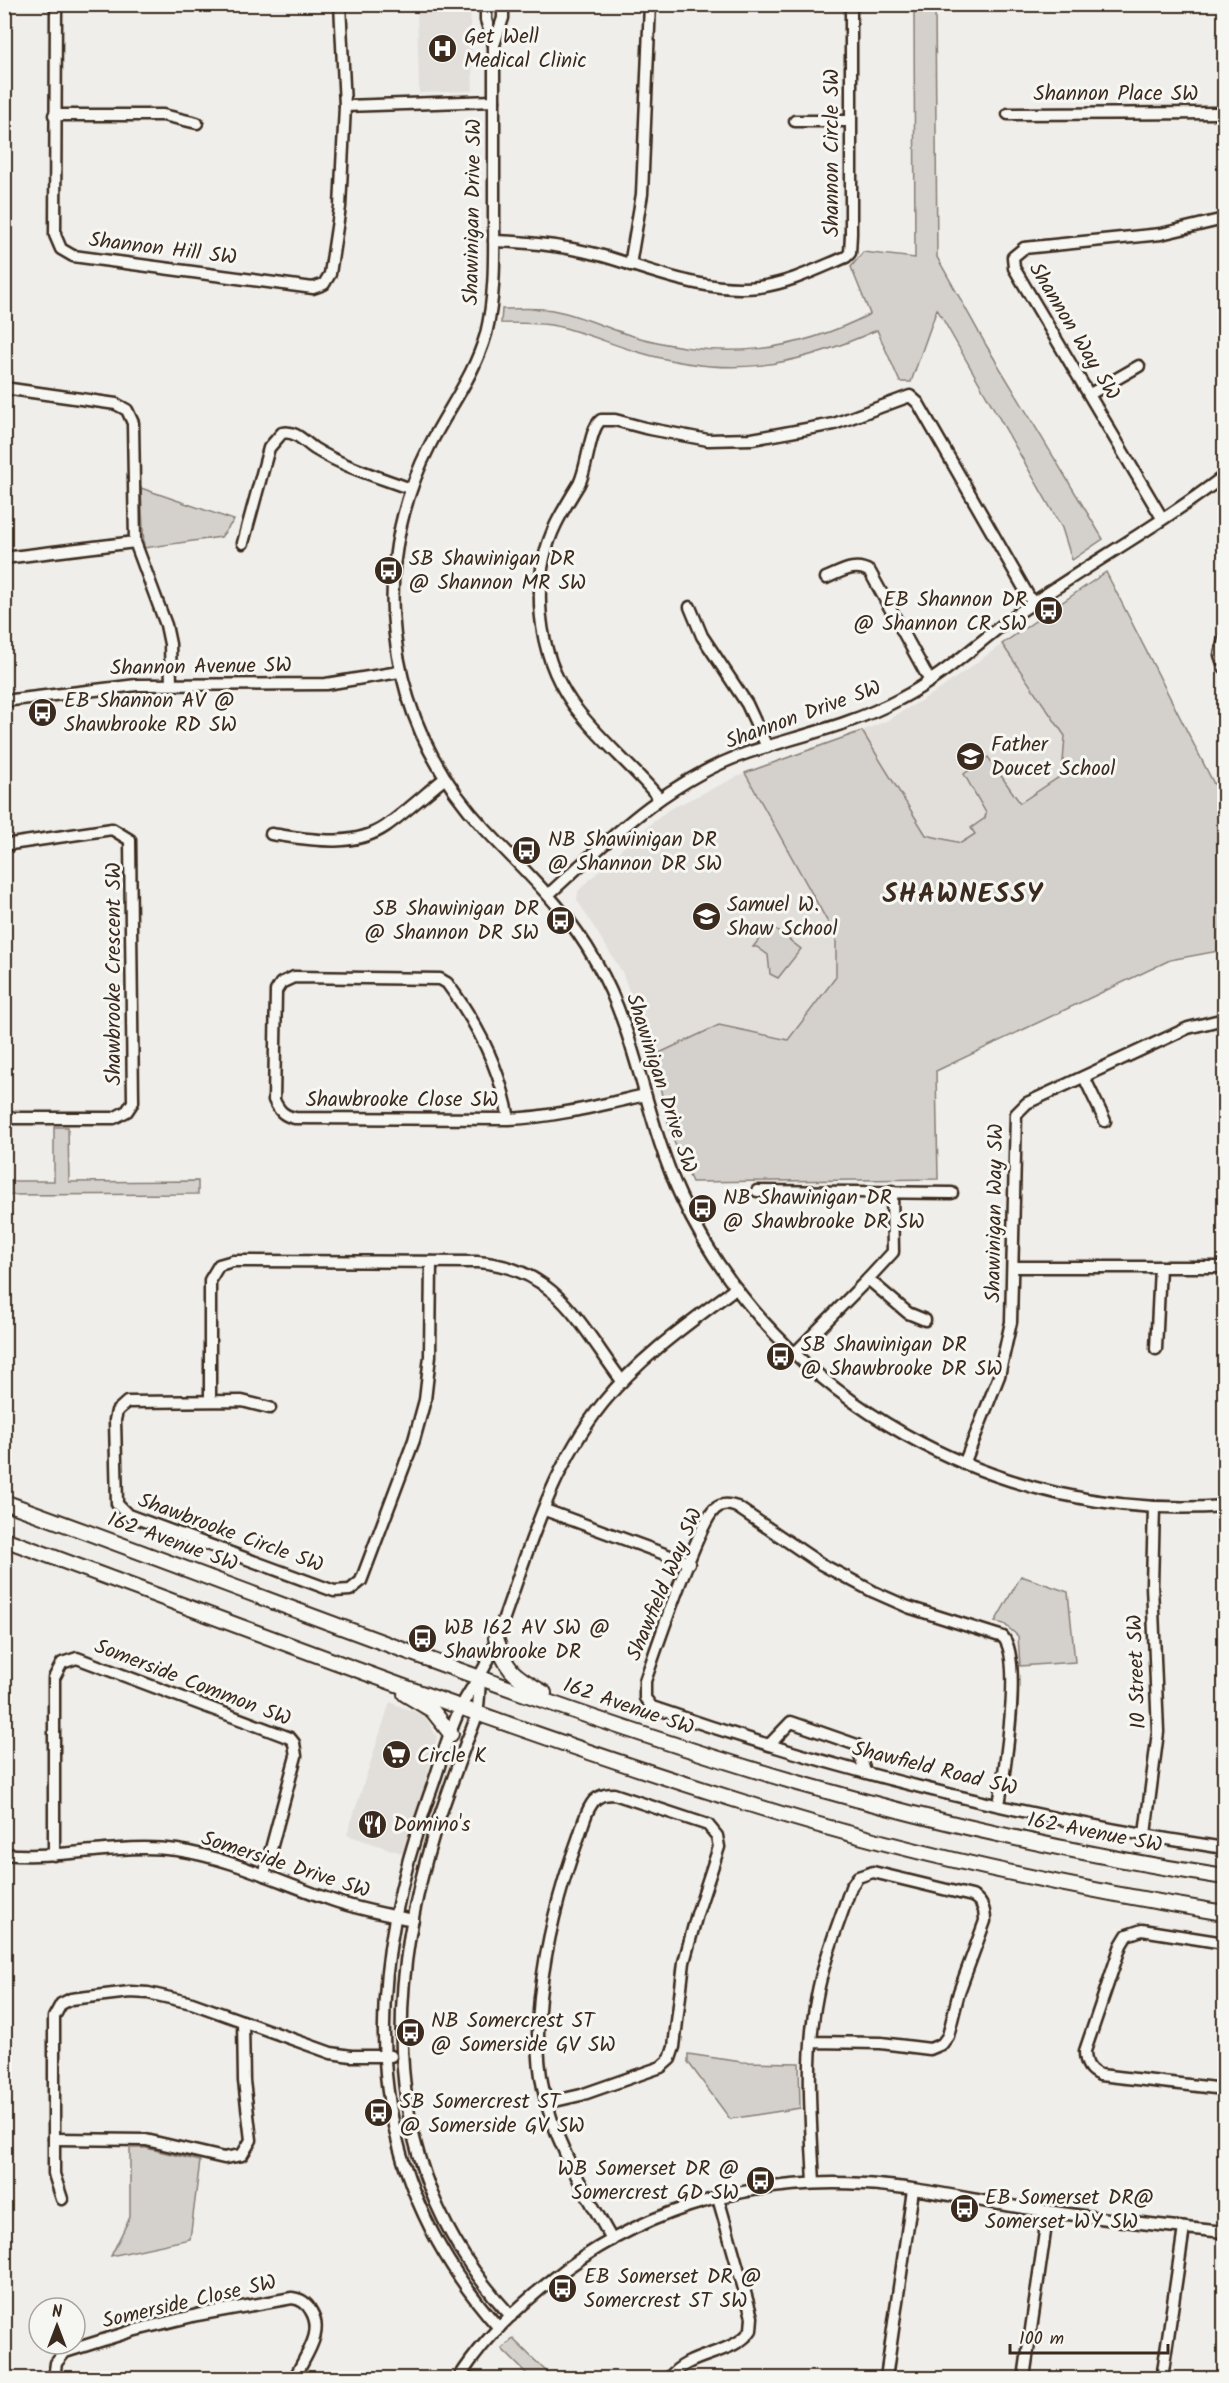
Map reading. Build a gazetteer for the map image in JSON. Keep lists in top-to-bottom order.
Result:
{
  "streets": {
    "main road": ["162 Avenue SW"],
    "street": [
      "Shannon Place SW",
      "Shannon Circle SW",
      "Shawinigan Drive SW",
      "Shannon Hill SW",
      "Shannon Way SW",
      "Shannon Avenue SW",
      "Shannon Drive SW",
      "Shawbrooke Crescent SW",
      "Shawbrooke Close SW",
      "Shawinigan Way SW",
      "Shawbrooke Circle SW",
      "Shawfield Way SW",
      "10 Street SW",
      "Somerside Common SW",
      "Shawfield Road SW",
      "Somerside Drive SW",
      "Somerside Close SW"
    ]
  },
  "crossings": [
    ["Shannon Circle SW", "Shawinigan Drive SW"],
    ["Shawinigan Drive SW", "Shannon Avenue SW"],
    ["Shawinigan Drive SW", "Shannon Drive SW"],
    ["Shawinigan Drive SW", "Shawbrooke Close SW"],
    ["Shawinigan Drive SW", "Shawinigan Way SW"],
    ["Shawinigan Drive SW", "10 Street SW"],
    ["Shannon Way SW", "Shannon Drive SW"],
    ["Shawfield Way SW", "Shawfield Road SW"],
    ["10 Street SW", "Shawfield Road SW"],
    ["Somerside Common SW", "Somerside Drive SW"]
  ],
  "districts": ["SHAWNESSY"],
  "places": {
    "hospital": ["Get Well Medical Clinic"],
    "bus stop": [
      "SB Shawinigan DR @ Shannon MR SW",
      "EB Shannon DR @ Shannon CR SW",
      "EB Shannon AV @ Shawbrooke RD SW",
      "NB Shawinigan DR @ Shannon DR SW",
      "SB Shawinigan DR @ Shannon DR SW",
      "NB Shawinigan DR @ Shawbrooke DR SW",
      "SB Shawinigan DR @ Shawbrooke DR SW",
      "WB 162 AV SW @ Shawbrooke DR",
      "NB Somercrest ST @ Somerside GV SW",
      "SB Somercrest ST @ Somerside GV SW",
      "WB Somerset DR @ Somercrest GD SW",
      "EB Somerset DR@ Somerset WY SW",
      "EB Somerset DR @ Somercrest ST SW"
    ],
    "school or university": ["Father Doucet School", "Samuel W. Shaw School"],
    "supermarket": ["Circle K"],
    "restaurant": ["Domino's"]
  },
  "scale_bar": "100 m",
  "north": "top"
}
